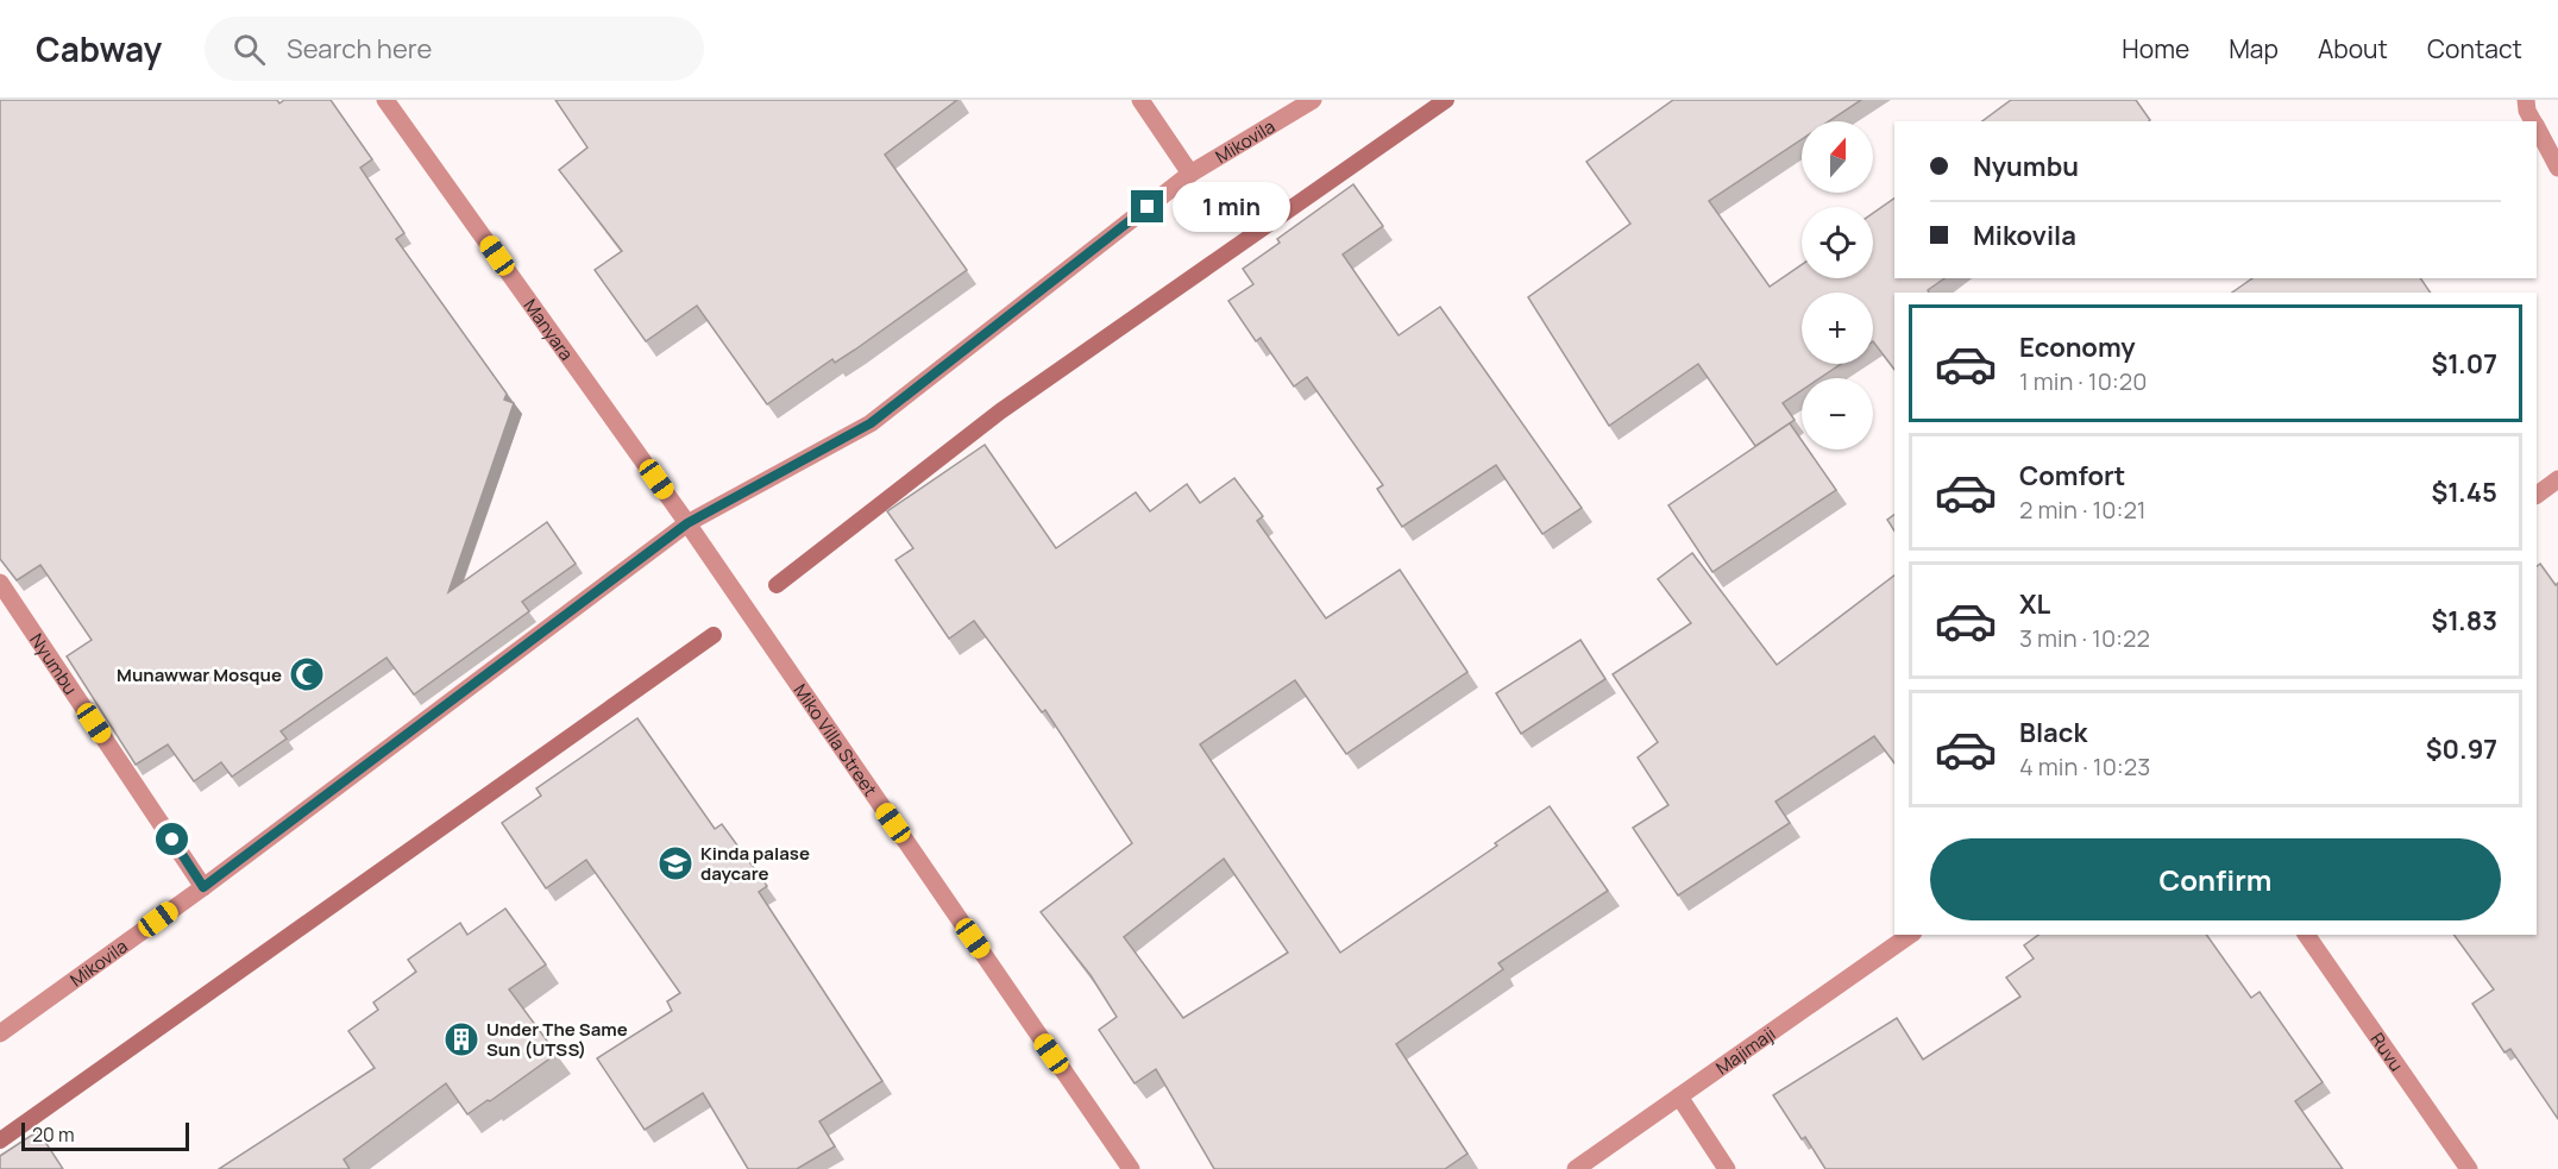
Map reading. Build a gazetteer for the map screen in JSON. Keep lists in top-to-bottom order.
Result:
{
  "streets": {
    "street": [
      "Mikovila",
      "Manyara",
      "Nyumbu",
      "Miko Villa Street",
      "Majimaji",
      "Ruvu"
    ]
  },
  "crossings": [
    ["Mikovila", "Manyara"],
    ["Mikovila", "Nyumbu"],
    ["Mikovila", "Miko Villa Street"],
    ["Manyara", "Miko Villa Street"]
  ],
  "places": {
    "mosque": ["Munawwar Mosque"],
    "school or university": ["Kinda palase daycare"],
    "building": ["Under The Same Sun (UTSS)"]
  },
  "scale_bar": "20 m",
  "north": "top",
  "page": {
    "header": "Cabway",
    "search": "Search here",
    "nav": [
      "Home",
      "Map",
      "About",
      "Contact"
    ],
    "map_buttons": ["+", "−"],
    "banner": ["Nyumbu", "Mikovila"],
    "bubble": "1 min",
    "list": [
      {
        "name": "Economy",
        "note": "1 min · 10:20",
        "value": "$1.07"
      },
      {
        "name": "Comfort",
        "note": "2 min · 10:21",
        "value": "$1.45"
      },
      {
        "name": "XL",
        "note": "3 min · 10:22",
        "value": "$1.83"
      },
      {
        "name": "Black",
        "note": "4 min · 10:23",
        "value": "$0.97"
      }
    ],
    "buttons": "Confirm",
    "scale": "20 m"
  }
}
